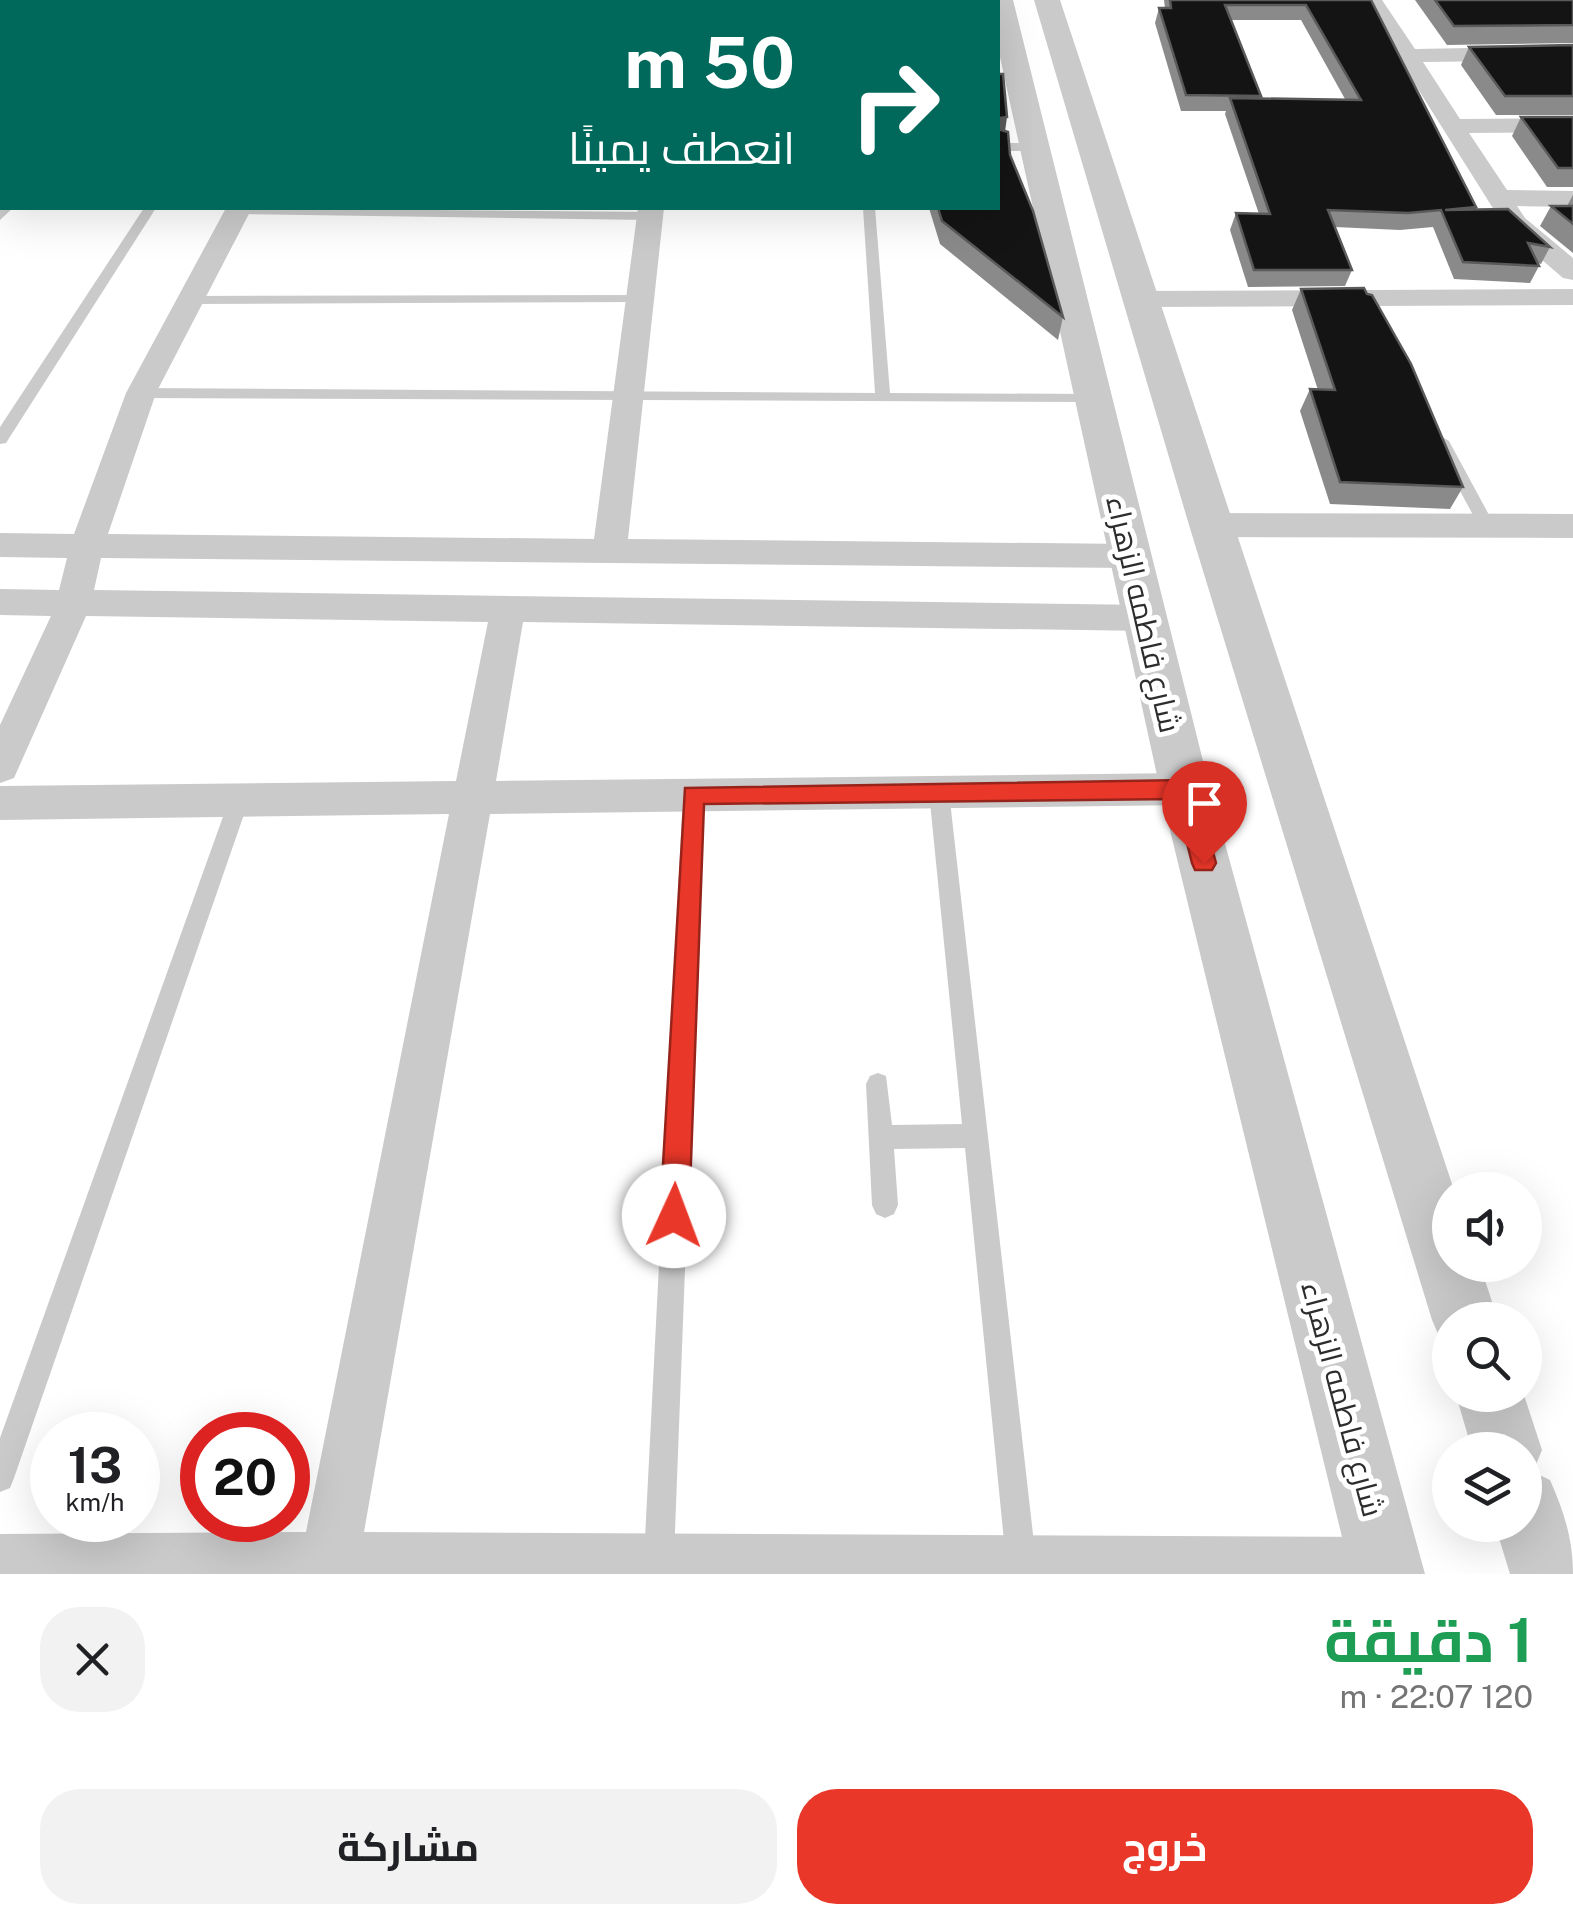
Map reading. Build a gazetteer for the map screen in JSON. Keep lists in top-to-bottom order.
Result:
{
  "streets": {
    "street": ["شارع فاطمه الزهراء"]
  },
  "page": {
    "turn": ["50 m", "انعطف يمينًا"],
    "speed": "13 km/h",
    "limit": "20",
    "heading": ["1 دقيقة", "120 m · 22:07"],
    "buttons": ["خروج", "مشاركة"]
  }
}
